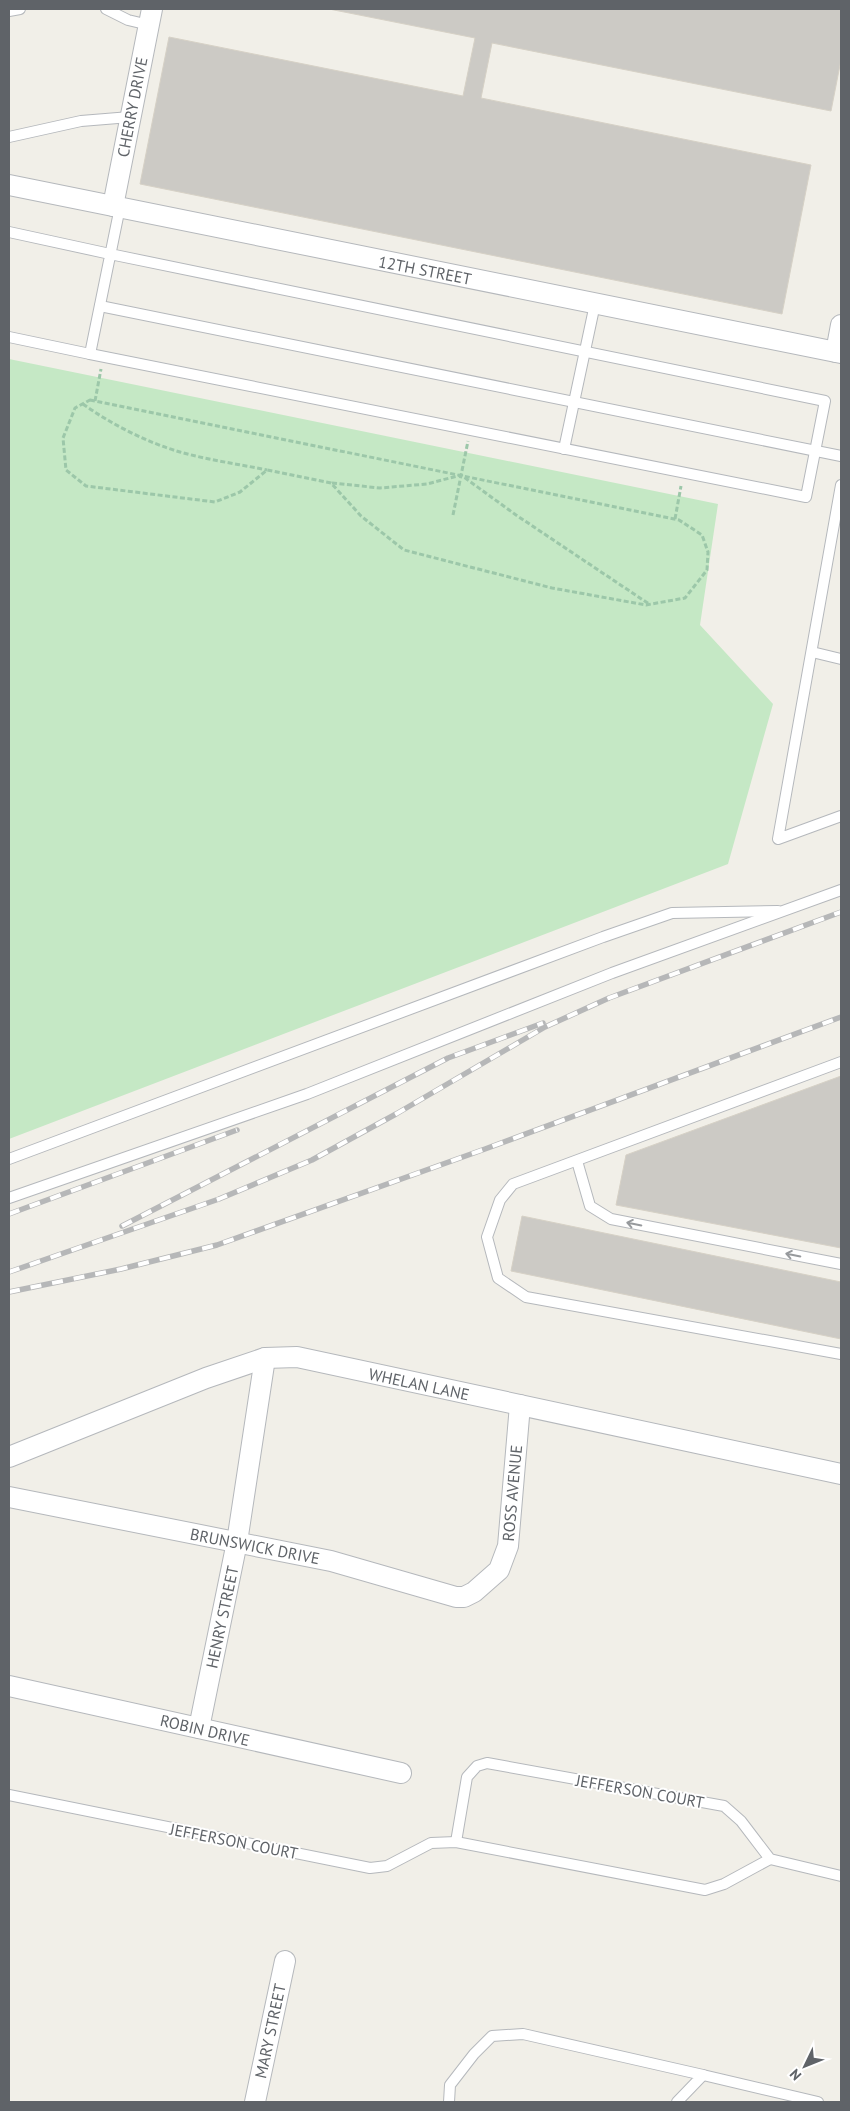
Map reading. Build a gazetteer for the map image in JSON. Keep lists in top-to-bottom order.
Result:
{
  "streets": {
    "street": [
      "CHERRY DRIVE",
      "12TH STREET",
      "WHELAN LANE",
      "ROSS AVENUE",
      "BRUNSWICK DRIVE",
      "HENRY STREET",
      "ROBIN DRIVE",
      "MARY STREET"
    ],
    "lane": ["JEFFERSON COURT"]
  },
  "crossings": [
    ["CHERRY DRIVE", "12TH STREET"],
    ["WHELAN LANE", "ROSS AVENUE"],
    ["WHELAN LANE", "HENRY STREET"],
    ["ROSS AVENUE", "BRUNSWICK DRIVE"],
    ["BRUNSWICK DRIVE", "HENRY STREET"],
    ["HENRY STREET", "ROBIN DRIVE"]
  ],
  "north": "bottom left"
}
